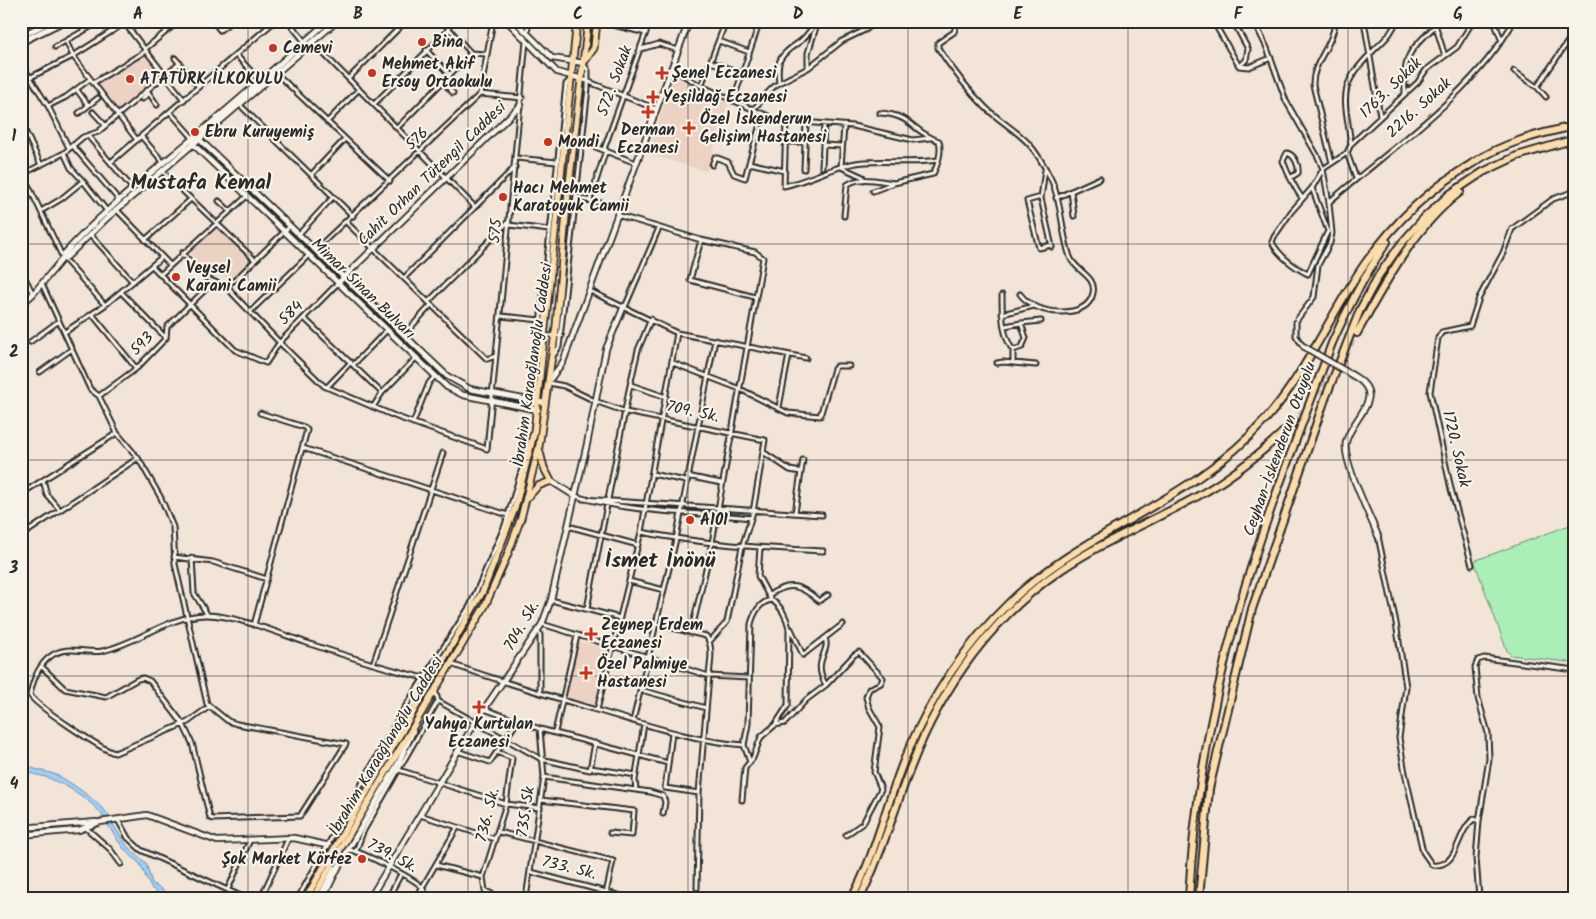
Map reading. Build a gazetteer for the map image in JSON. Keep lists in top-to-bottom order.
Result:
{
  "streets": {
    "highway": ["İbrahim Karaoğlanoğlu Caddesi", "Ceyhan-İskenderun Otoyolu"],
    "street": [
      "572. Sokak",
      "1763. Sokak",
      "2216. Sokak",
      "576",
      "Cahit Orhan Tütengil Caddesi",
      "575",
      "Mimar Sinan Bulvarı",
      "584",
      "593",
      "709. Sk.",
      "1720. Sokak",
      "704. Sk.",
      "735. Sk",
      "736. Sk.",
      "739. Sk.",
      "733. Sk."
    ]
  },
  "crossings": [
    ["Cahit Orhan Tütengil Caddesi", "575"],
    ["Cahit Orhan Tütengil Caddesi", "Mimar Sinan Bulvarı"],
    ["Cahit Orhan Tütengil Caddesi", "584"],
    ["575", "Mimar Sinan Bulvarı"],
    ["Mimar Sinan Bulvarı", "584"],
    ["Mimar Sinan Bulvarı", "İbrahim Karaoğlanoğlu Caddesi"],
    ["584", "593"],
    ["İbrahim Karaoğlanoğlu Caddesi", "709. Sk."],
    ["709. Sk.", "704. Sk."],
    ["704. Sk.", "739. Sk."],
    ["735. Sk", "733. Sk."]
  ],
  "districts": ["Mustafa Kemal", "İsmet İnönü"],
  "places": {
    "other": [
      "Bina",
      "Cemevi",
      "Mehmet Akif Ersoy Ortaokulu",
      "ATATÜRK İLKOKULU",
      "Ebru Kuruyemiş",
      "Mondi",
      "Hacı Mehmet Karatoyuk Camii",
      "Veysel Karani Camii",
      "A101",
      "Şok Market Körfez"
    ],
    "health": [
      "Şenel Eczanesi",
      "Yeşildağ Eczanesi",
      "Derman Eczanesi",
      "Özel İskenderun Gelişim Hastanesi",
      "Zeynep Erdem Eczanesi",
      "Özel Palmiye Hastanesi",
      "Yahya Kurtulan Eczanesi"
    ]
  },
  "grid": {
    "columns": [
      "A",
      "B",
      "C",
      "D",
      "E",
      "F",
      "G"
    ],
    "rows": [
      "1",
      "2",
      "3",
      "4"
    ]
  }
}
